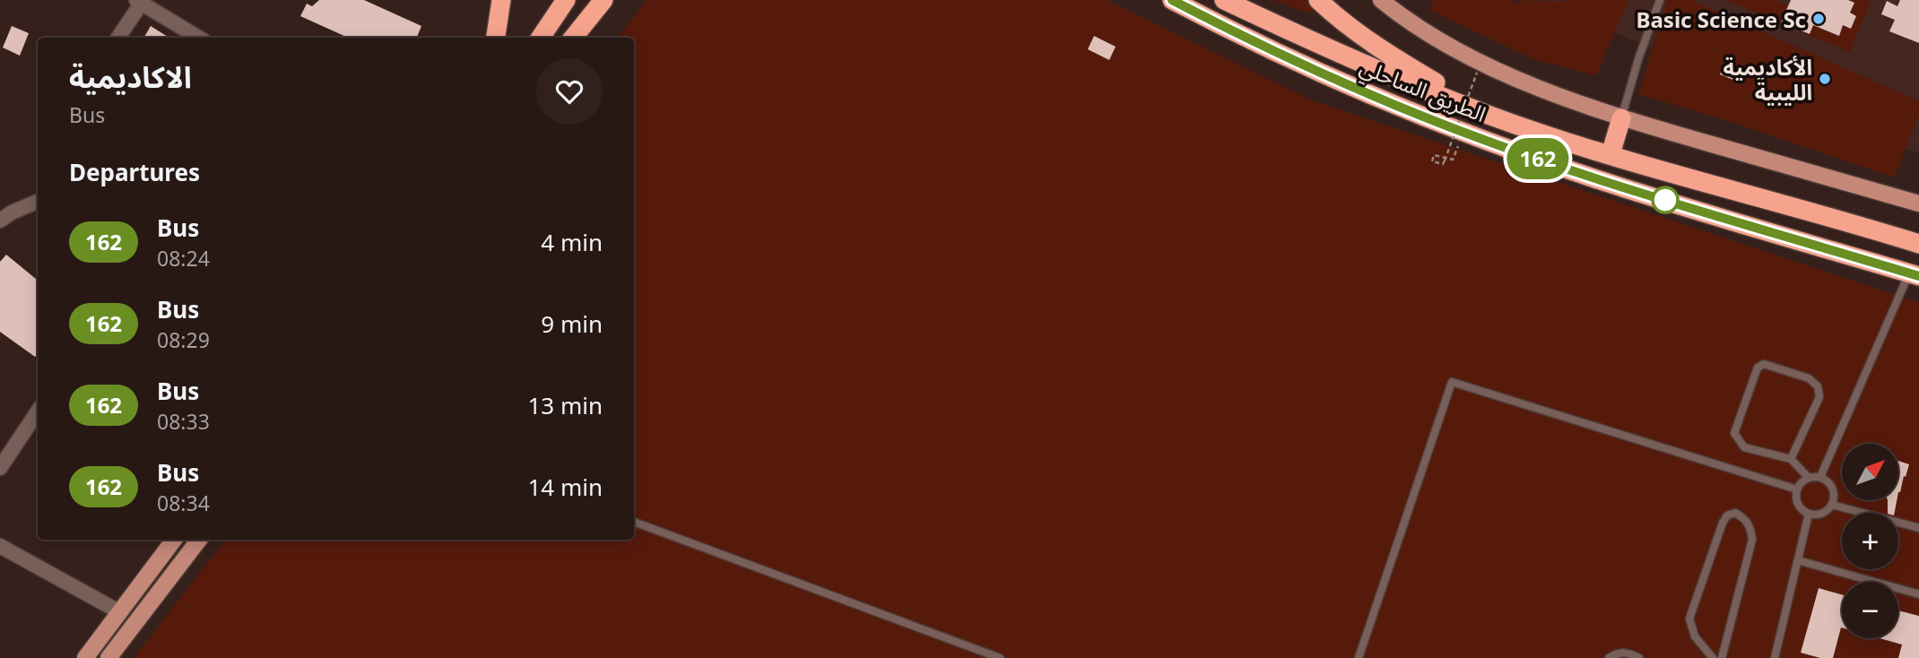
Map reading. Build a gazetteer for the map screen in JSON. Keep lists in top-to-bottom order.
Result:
{
  "streets": {
    "highway": ["الطريق الساحلي"]
  },
  "places": ["Basic Science Sc", "الأكاديمية الليبية"],
  "lines": ["bus line 162"],
  "north": "top right",
  "page": {
    "on_map": "162",
    "heading": [
      ["الاكاديمية", "Bus"],
      "Departures"
    ],
    "list": [
      {
        "mark": "162",
        "name": "Bus",
        "note": "08:24",
        "value": "4 min"
      },
      {
        "mark": "162",
        "name": "Bus",
        "note": "08:29",
        "value": "9 min"
      },
      {
        "mark": "162",
        "name": "Bus",
        "note": "08:33",
        "value": "13 min"
      },
      {
        "mark": "162",
        "name": "Bus",
        "note": "08:34",
        "value": "14 min"
      }
    ],
    "map_buttons": ["+", "−"]
  }
}
